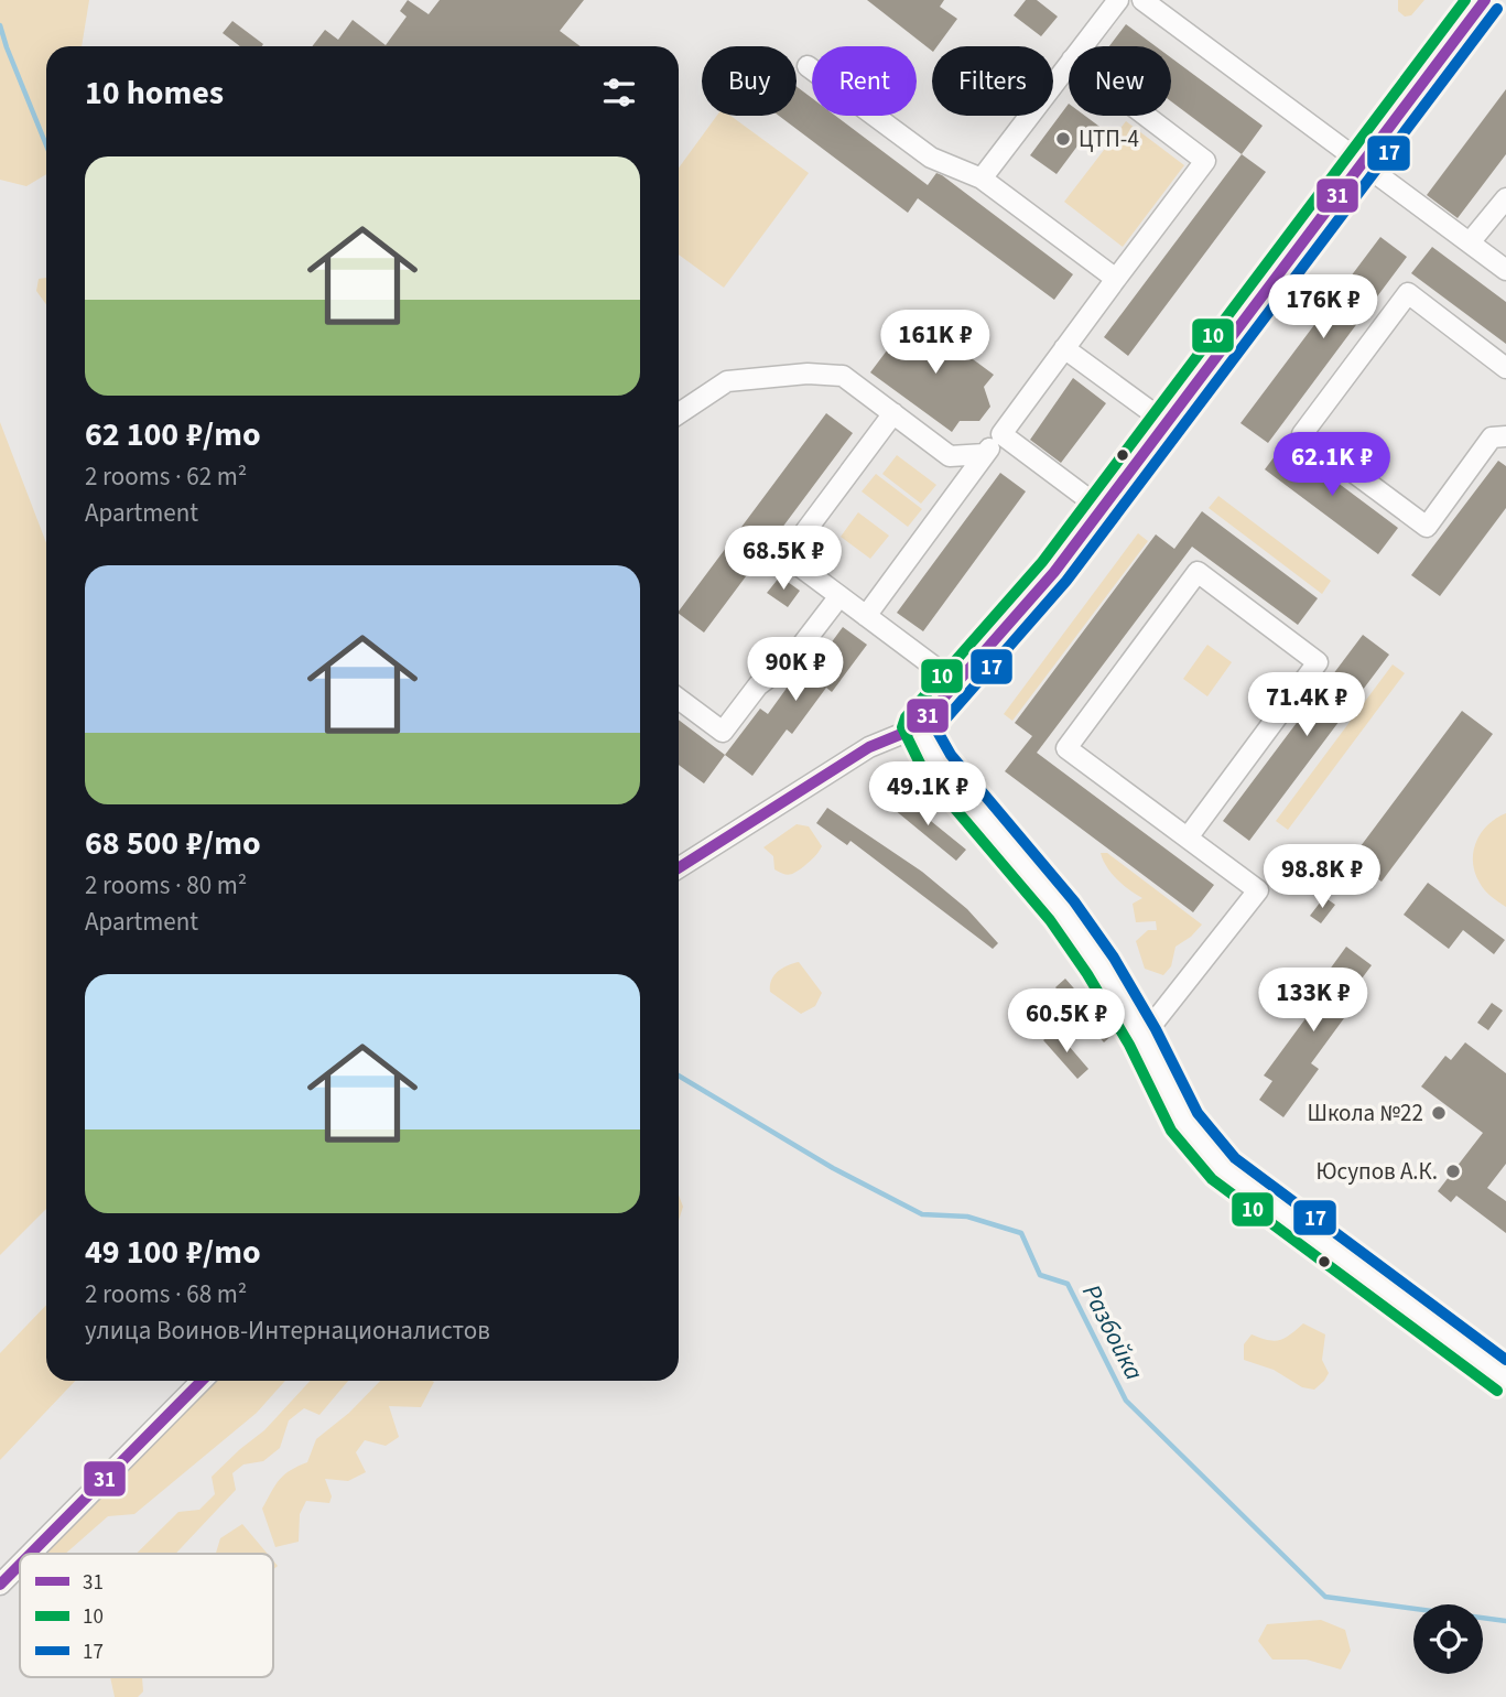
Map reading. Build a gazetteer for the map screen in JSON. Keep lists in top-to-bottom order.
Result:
{
  "water": ["Разбойка"],
  "places": ["ЦТП-4", "Школа №22", "Юсупов А.К."],
  "lines": ["transit line 31", "transit line 10", "transit line 17"],
  "legend": ["31", "10", "17"],
  "page": {
    "chip": [
      "Buy",
      "Rent",
      "Filters",
      "New"
    ],
    "heading": "10 homes",
    "list": [
      {
        "name": "62 100 ₽/mo",
        "note": "2 rooms · 62 m² · Apartment"
      },
      {
        "name": "68 500 ₽/mo",
        "note": "2 rooms · 80 m² · Apartment"
      },
      {
        "name": "49 100 ₽/mo",
        "note": "2 rooms · 68 m² · улица Воинов-Интернационалистов"
      }
    ],
    "price": [
      "176K ₽",
      "161K ₽",
      "62.1K ₽",
      "68.5K ₽",
      "90K ₽",
      "71.4K ₽",
      "49.1K ₽",
      "98.8K ₽",
      "133K ₽",
      "60.5K ₽"
    ]
  }
}
